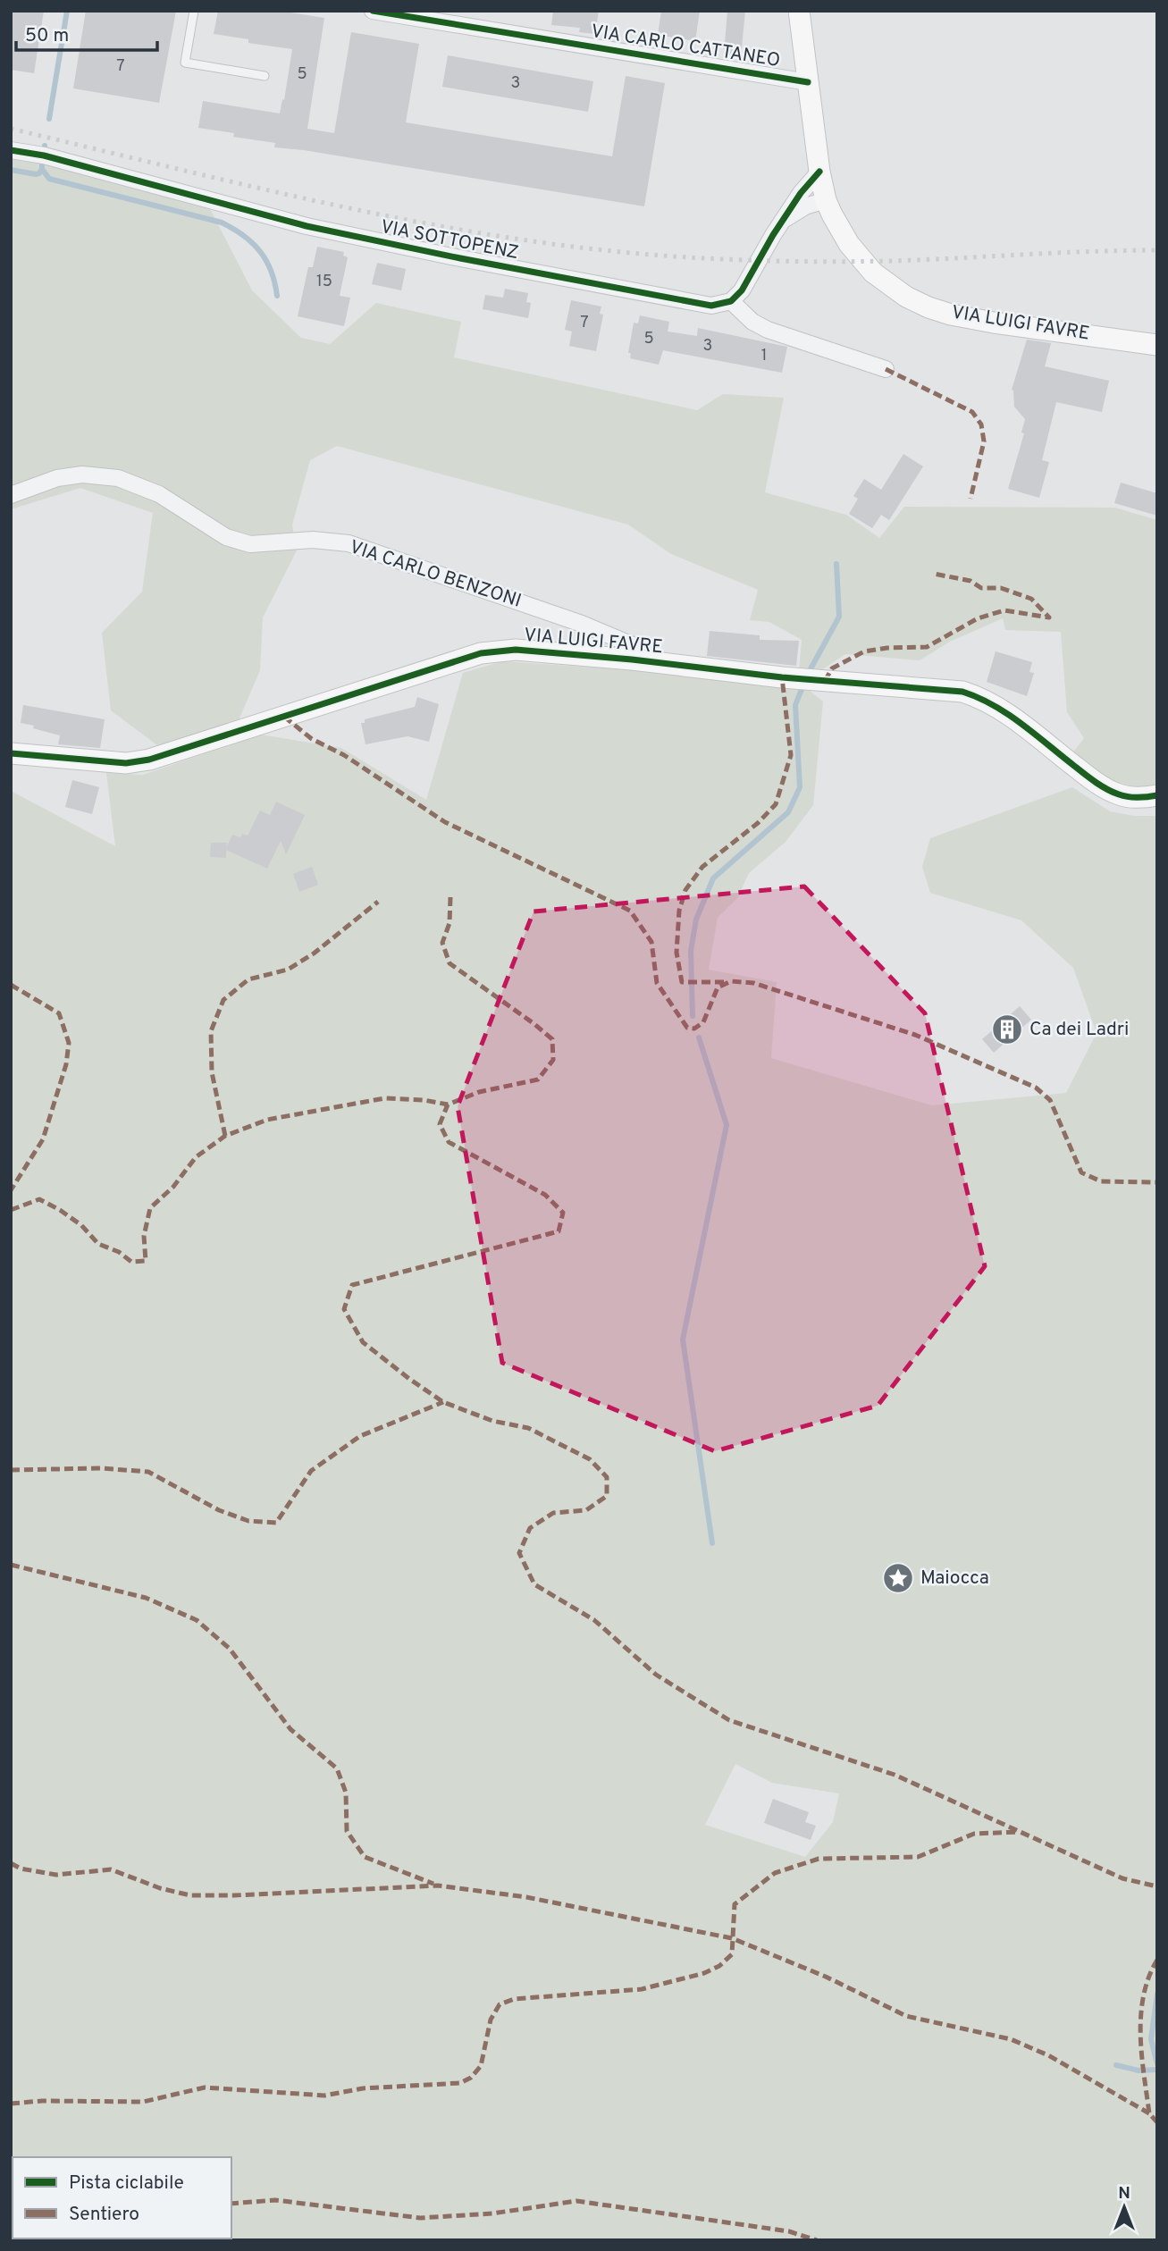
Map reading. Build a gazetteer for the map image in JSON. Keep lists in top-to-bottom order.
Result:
{
  "streets": {
    "street": [
      "VIA CARLO CATTANEO",
      "VIA SOTTOPENZ",
      "VIA LUIGI FAVRE",
      "VIA CARLO BENZONI"
    ]
  },
  "crossings": [
    ["VIA CARLO CATTANEO", "VIA LUIGI FAVRE"],
    ["VIA LUIGI FAVRE", "VIA CARLO BENZONI"]
  ],
  "places": {
    "building": ["Ca dei Ladri"],
    "place": ["Maiocca"]
  },
  "house_numbers": [
    "7",
    "5",
    "3",
    "15",
    "7",
    "5",
    "3",
    "1"
  ],
  "legend": ["Pista ciclabile", "Sentiero"],
  "scale_bar": "50 m",
  "north": "top"
}
